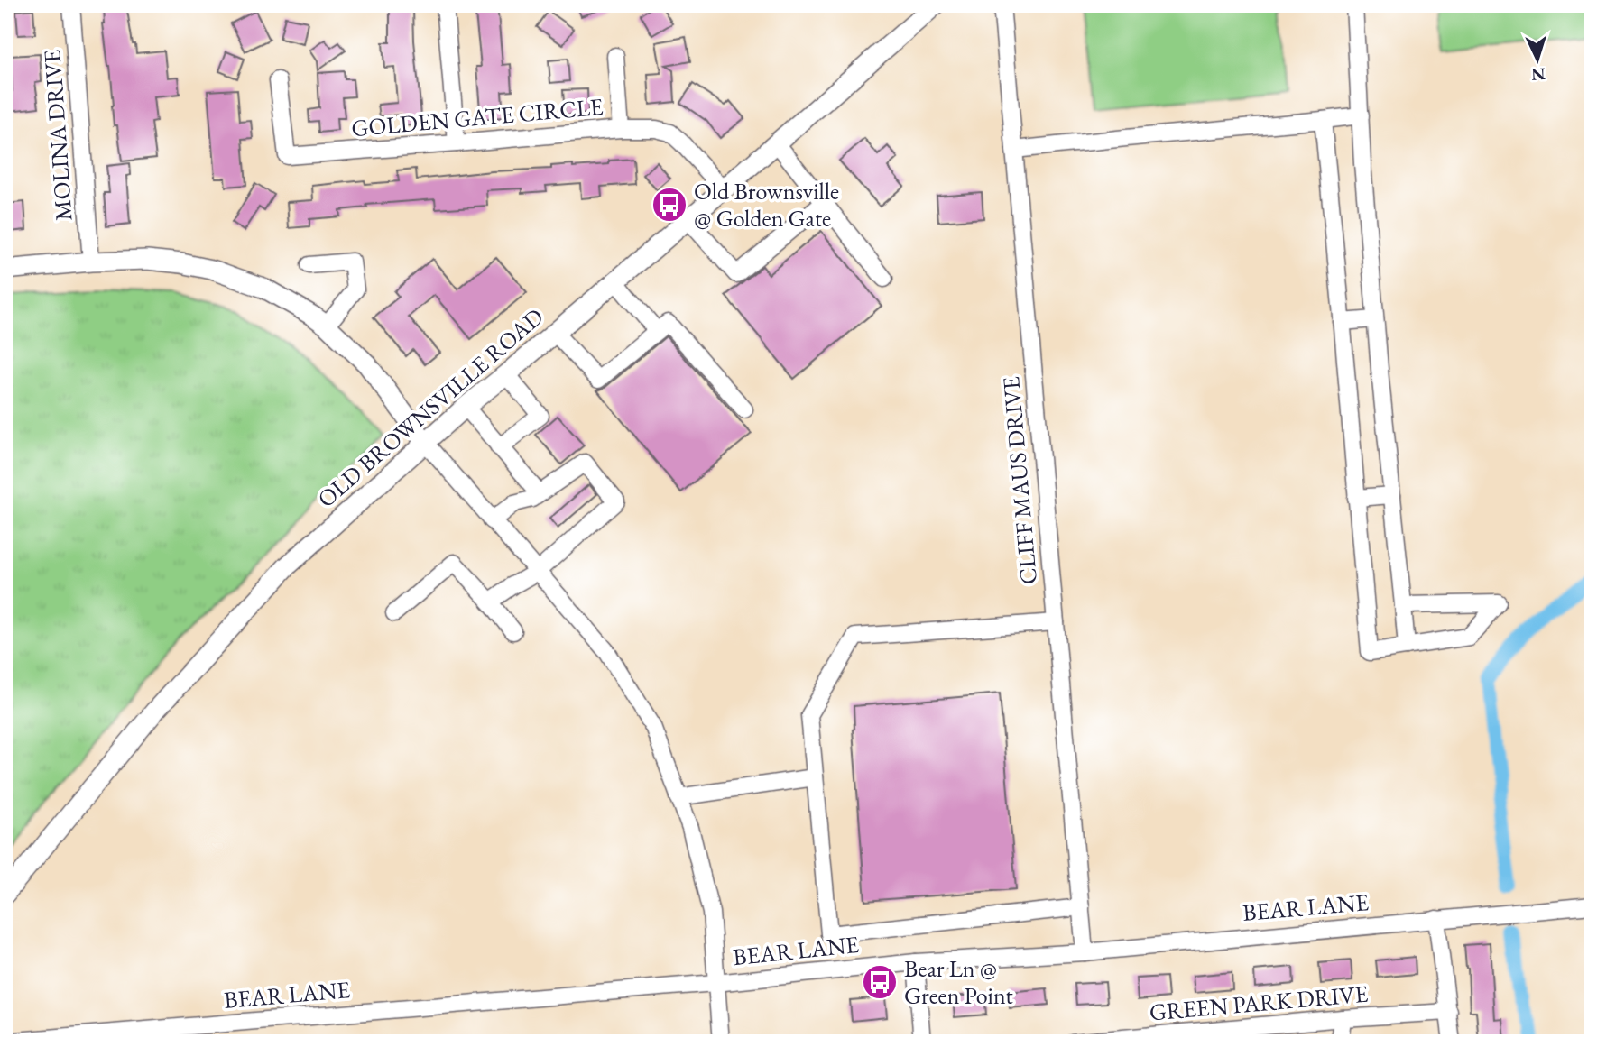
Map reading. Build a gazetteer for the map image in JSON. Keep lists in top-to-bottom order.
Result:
{
  "streets": {
    "main road": ["OLD BROWNSVILLE ROAD"],
    "street": [
      "GOLDEN GATE CIRCLE",
      "MOLINA DRIVE",
      "CLIFF MAUS DRIVE",
      "BEAR LANE",
      "GREEN PARK DRIVE"
    ]
  },
  "crossings": [
    ["GOLDEN GATE CIRCLE", "OLD BROWNSVILLE ROAD"],
    ["CLIFF MAUS DRIVE", "BEAR LANE"]
  ],
  "places": {
    "bus stop": ["Old Brownsville @ Golden Gate", "Bear Ln @ Green Point"]
  },
  "north": "bottom"
}
